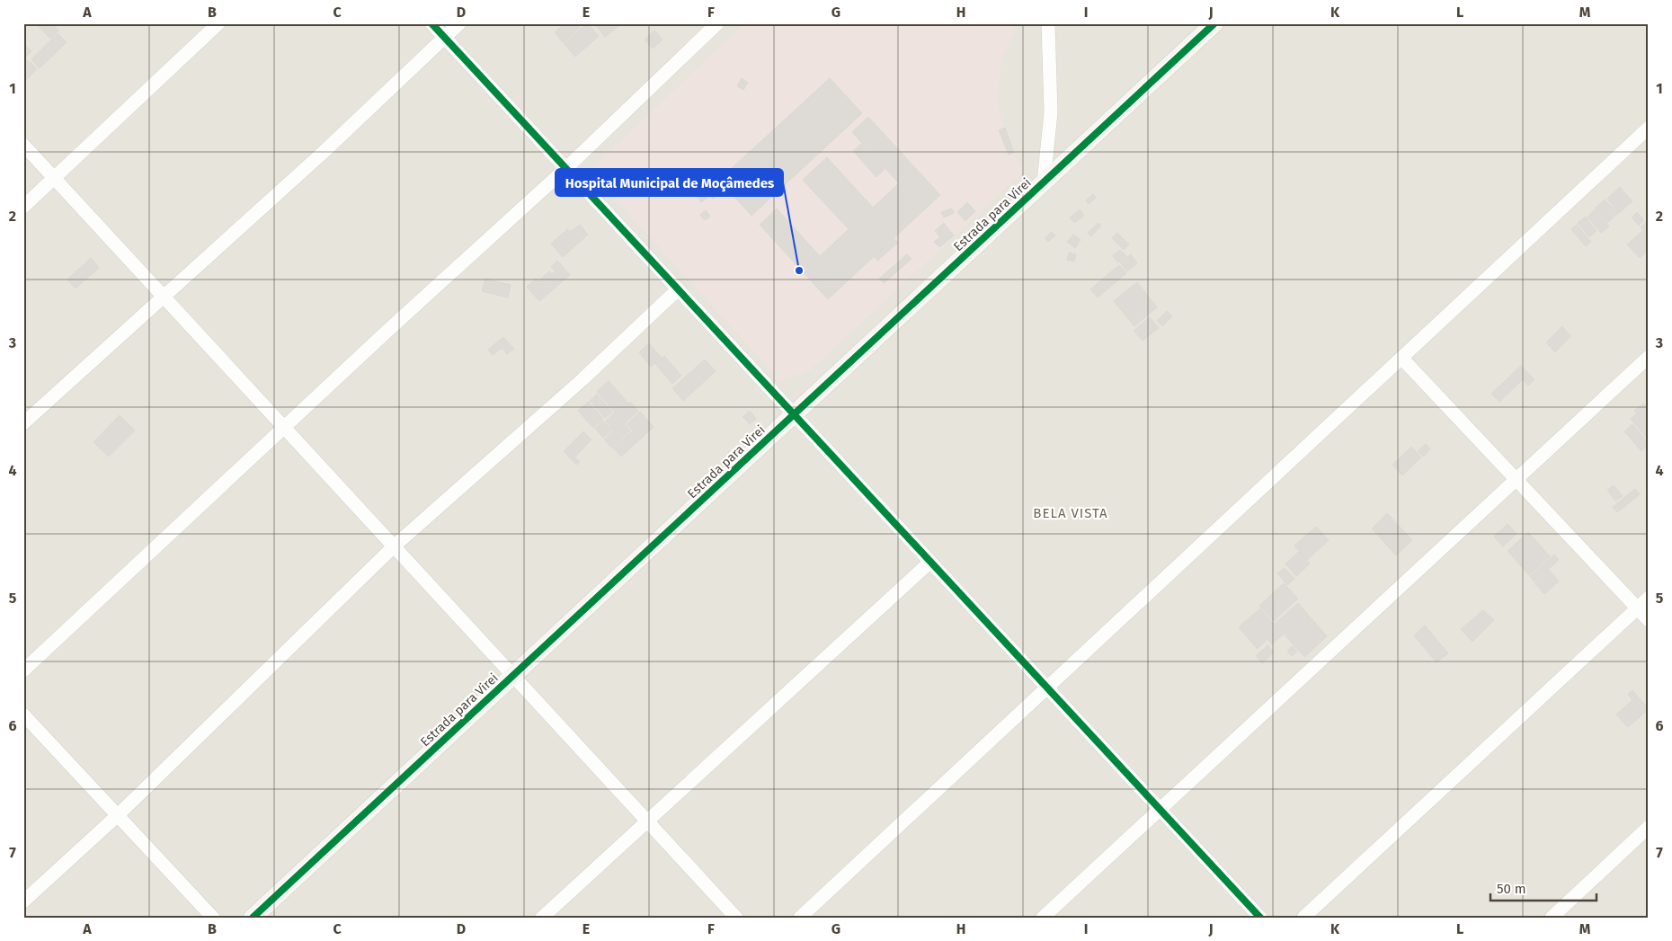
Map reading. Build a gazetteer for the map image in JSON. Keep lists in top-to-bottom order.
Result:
{
  "streets": {
    "street": ["Estrada para Virei"]
  },
  "districts": ["BELA VISTA"],
  "places": ["Hospital Municipal de Moçâmedes"],
  "scale_bar": "50 m",
  "grid": {
    "columns": [
      "A",
      "B",
      "C",
      "D",
      "E",
      "F",
      "G",
      "H",
      "I",
      "J",
      "K",
      "L",
      "M"
    ],
    "rows": [
      "1",
      "2",
      "3",
      "4",
      "5",
      "6",
      "7"
    ]
  }
}
